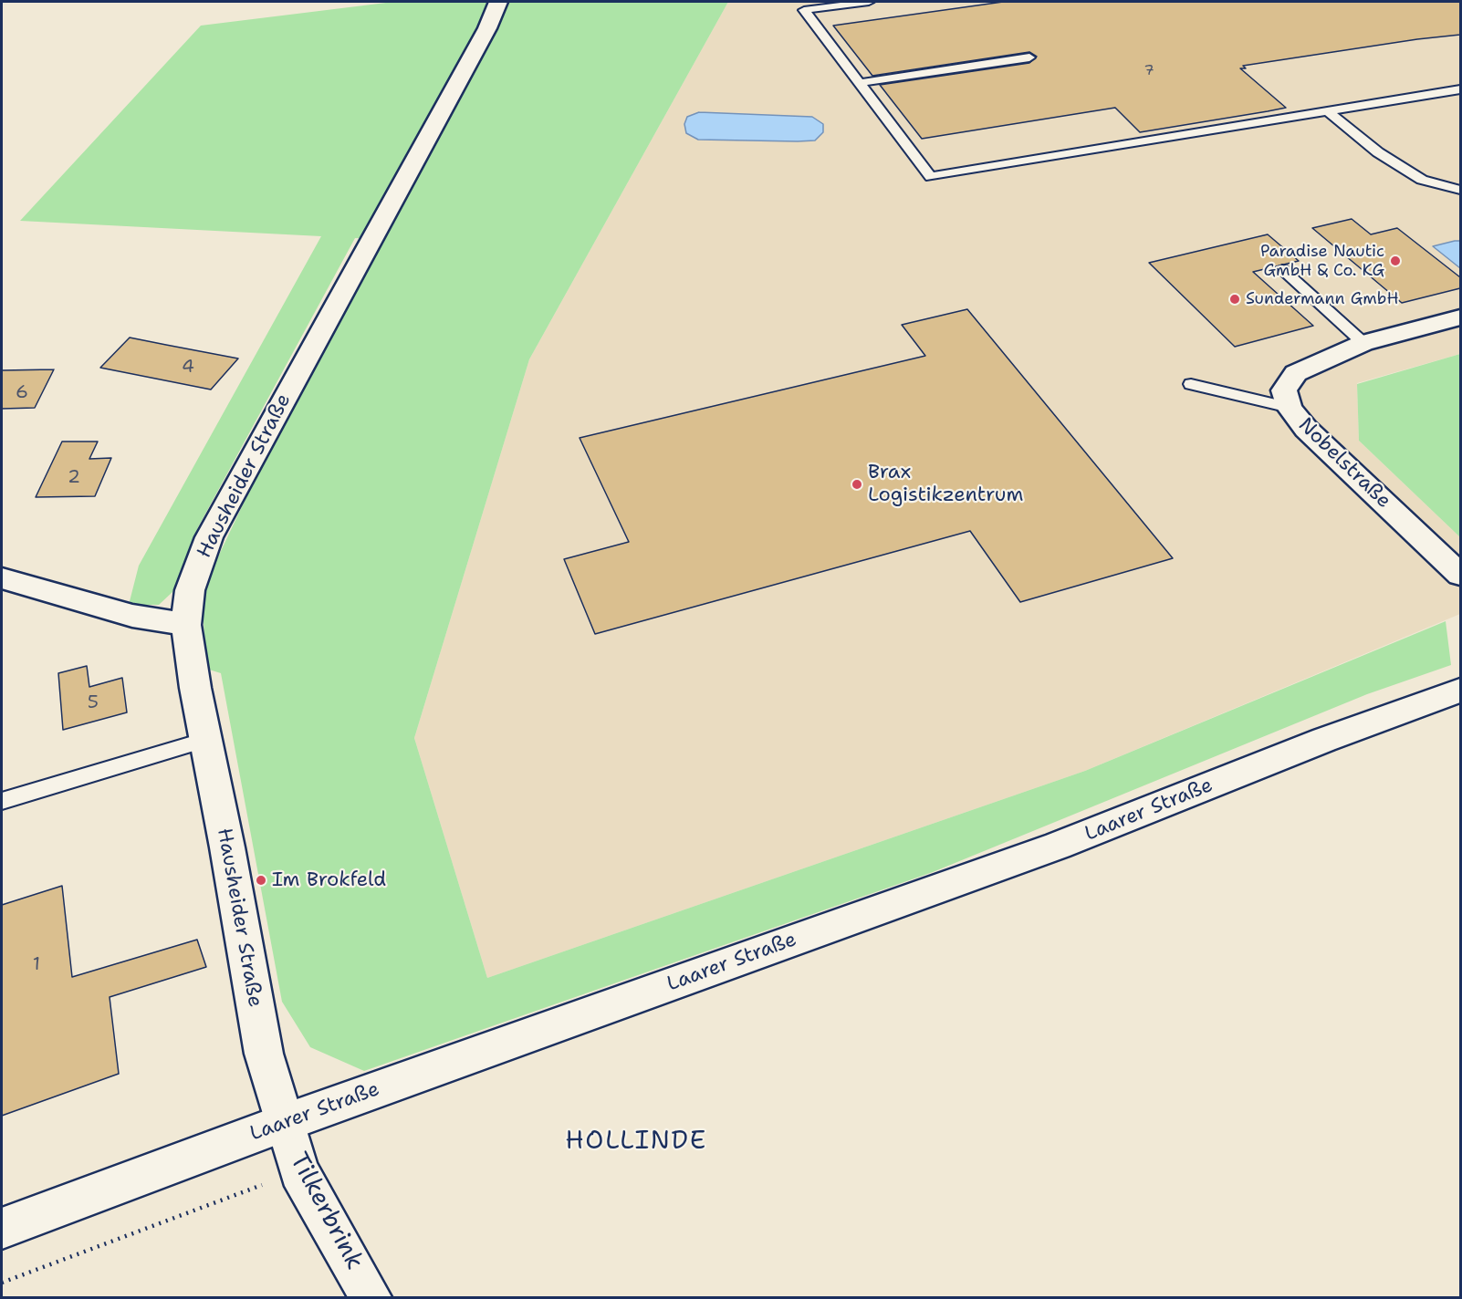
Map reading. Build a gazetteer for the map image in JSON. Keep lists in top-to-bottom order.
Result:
{
  "streets": {
    "street": [
      "Nobelstraße",
      "Hausheider Straße",
      "Laarer Straße",
      "Tilkerbrink"
    ]
  },
  "crossings": [
    ["Hausheider Straße", "Laarer Straße"],
    ["Hausheider Straße", "Tilkerbrink"],
    ["Laarer Straße", "Tilkerbrink"]
  ],
  "districts": ["HOLLINDE"],
  "places": [
    "Paradise Nautic GmbH & Co. KG",
    "Sundermann GmbH",
    "Brax Logistikzentrum",
    "Im Brokfeld"
  ],
  "house_numbers": [
    "7",
    "4",
    "6",
    "2",
    "5",
    "1"
  ]
}
